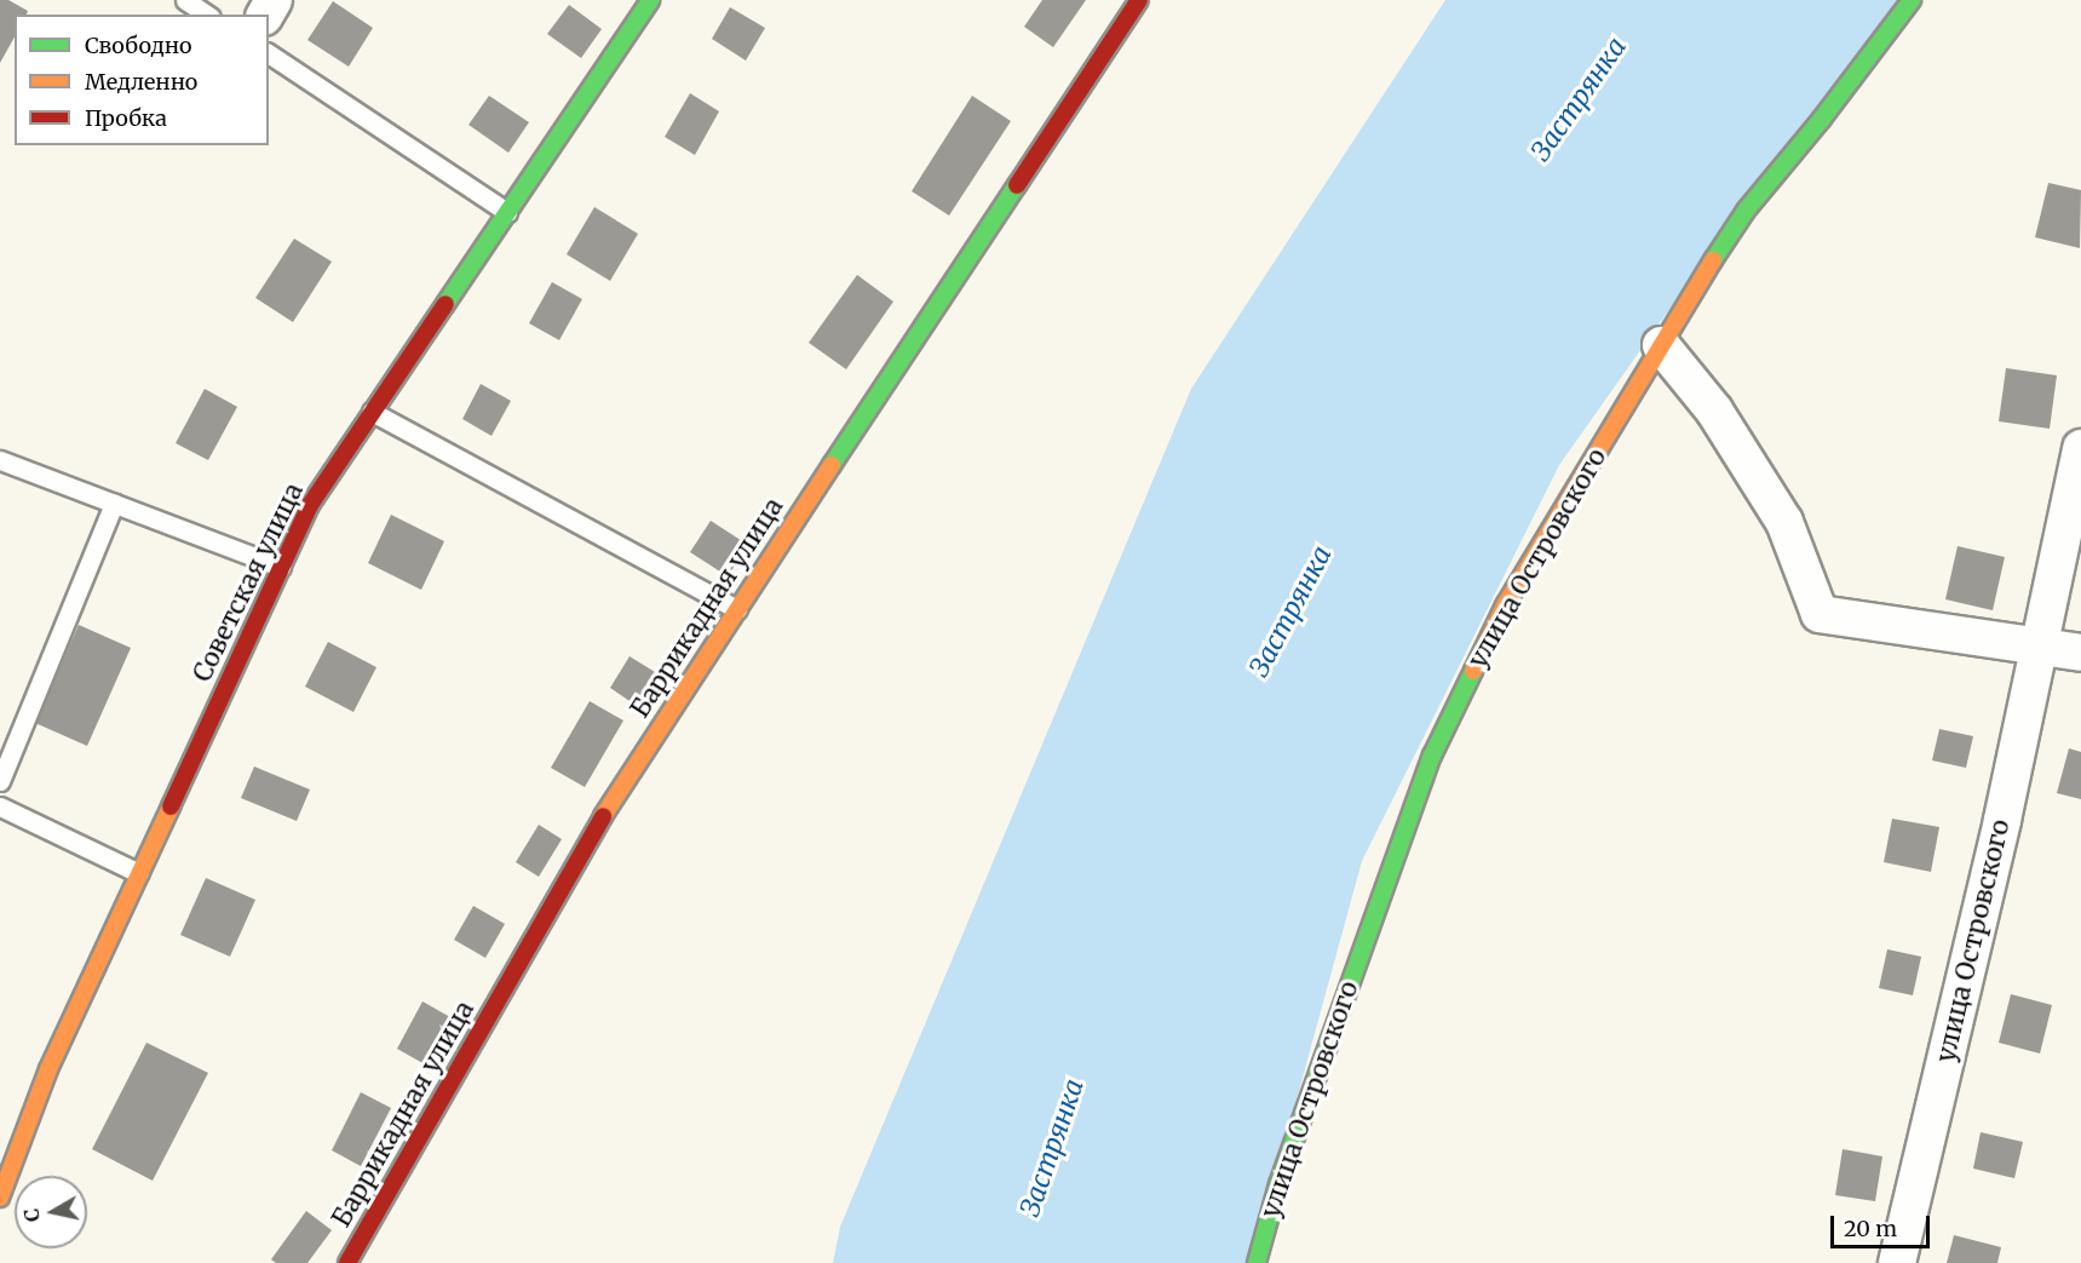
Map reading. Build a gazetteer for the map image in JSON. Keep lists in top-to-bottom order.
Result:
{
  "streets": {
    "street": ["улица Островского", "Советская улица", "Баррикадная улица"]
  },
  "water": ["Застрянка"],
  "legend": ["Свободно", "Медленно", "Пробка"],
  "scale_bar": "20 m",
  "north": "left"
}
